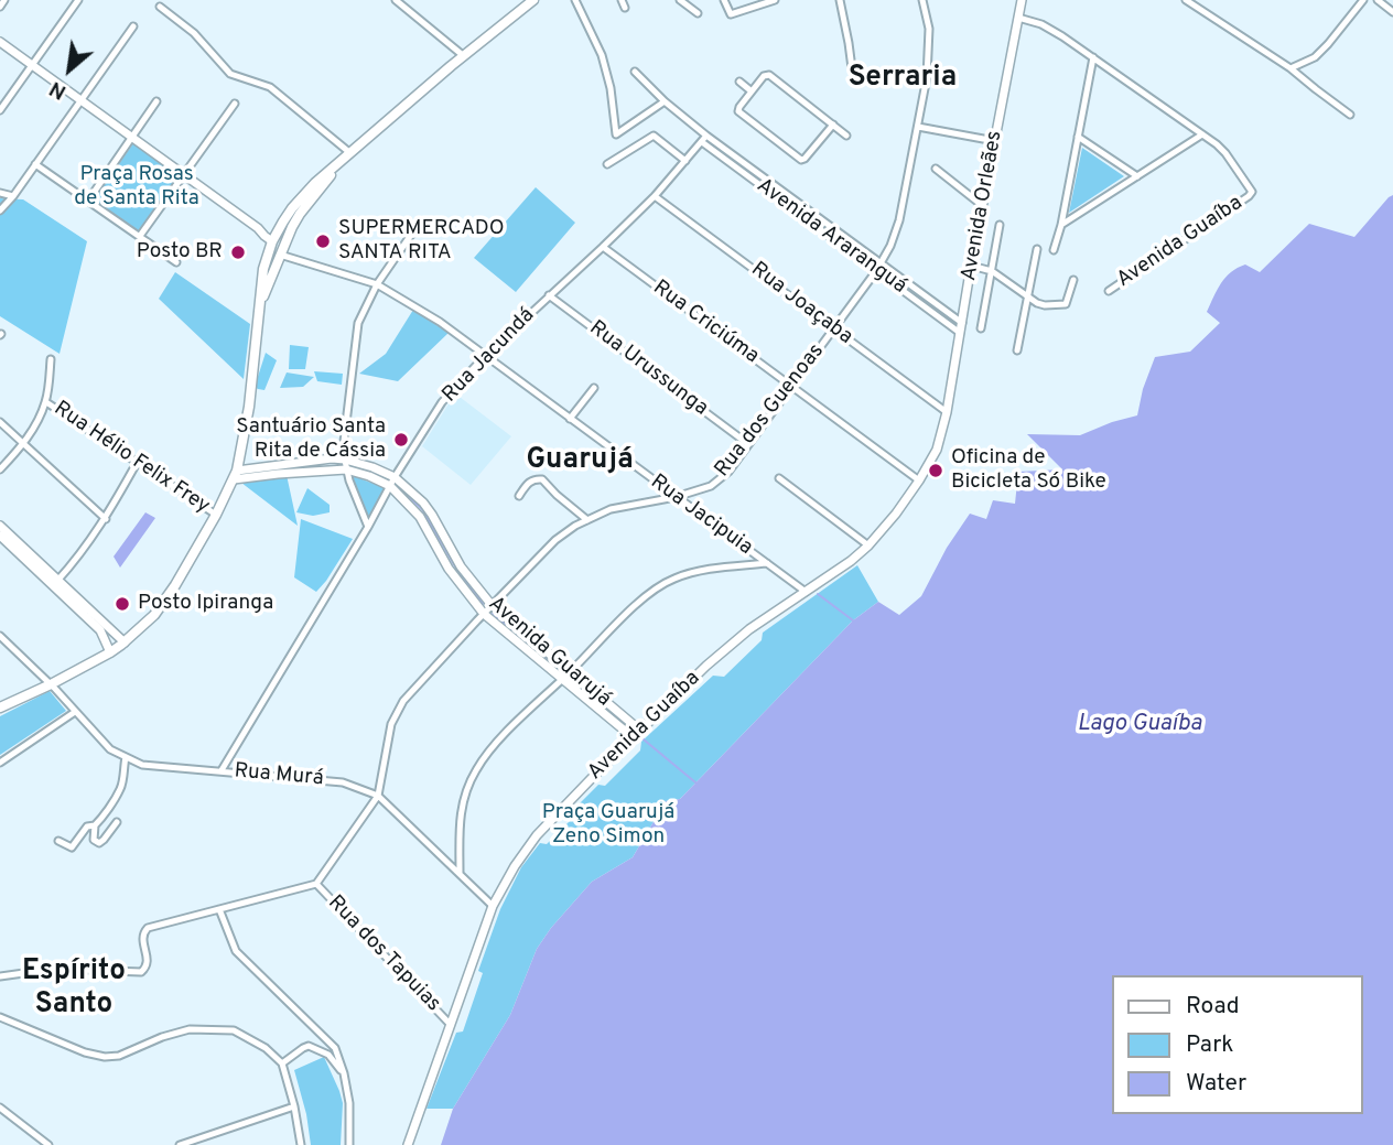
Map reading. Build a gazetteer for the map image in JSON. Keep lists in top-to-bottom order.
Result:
{
  "streets": {
    "street": [
      "Avenida Orleães",
      "Avenida Araranguá",
      "Avenida Guaíba",
      "Rua Joaçaba",
      "Rua Criciúma",
      "Rua Jacundá",
      "Rua Urussunga",
      "Rua dos Guenoas",
      "Rua Hélio Felix Frey",
      "Rua Jacipuia",
      "Avenida Guarujá",
      "Rua Murá",
      "Rua dos Tapuias"
    ]
  },
  "crossings": [
    ["Avenida Orleães", "Avenida Araranguá"],
    ["Avenida Orleães", "Avenida Guaíba"],
    ["Avenida Orleães", "Rua Joaçaba"],
    ["Avenida Araranguá", "Rua Jacundá"],
    ["Avenida Araranguá", "Rua dos Guenoas"],
    ["Avenida Guaíba", "Rua Joaçaba"],
    ["Avenida Guaíba", "Rua Criciúma"],
    ["Avenida Guaíba", "Rua Jacipuia"],
    ["Avenida Guaíba", "Avenida Guarujá"],
    ["Avenida Guaíba", "Rua Murá"],
    ["Avenida Guaíba", "Rua dos Tapuias"],
    ["Rua Joaçaba", "Rua Jacundá"],
    ["Rua Joaçaba", "Rua dos Guenoas"],
    ["Rua Criciúma", "Rua Jacundá"],
    ["Rua Criciúma", "Rua dos Guenoas"],
    ["Rua Jacundá", "Rua Urussunga"],
    ["Rua Jacundá", "Rua Jacipuia"],
    ["Rua Jacundá", "Avenida Guarujá"],
    ["Rua Jacundá", "Rua Murá"],
    ["Rua Urussunga", "Rua dos Guenoas"],
    ["Rua dos Guenoas", "Rua Jacipuia"],
    ["Rua dos Guenoas", "Avenida Guarujá"],
    ["Rua dos Guenoas", "Rua Murá"],
    ["Rua dos Guenoas", "Rua dos Tapuias"]
  ],
  "districts": ["Serraria", "Guarujá", "Espírito Santo"],
  "water": ["Lago Guaíba"],
  "parks": ["Praça Rosas de Santa Rita", "Praça Guarujá Zeno Simon"],
  "places": [
    "SUPERMERCADO SANTA RITA",
    "Posto BR",
    "Santuário Santa Rita de Cássia",
    "Oficina de Bicicleta Só Bike",
    "Posto Ipiranga"
  ],
  "legend": ["Road", "Park", "Water"],
  "north": "bottom left"
}
